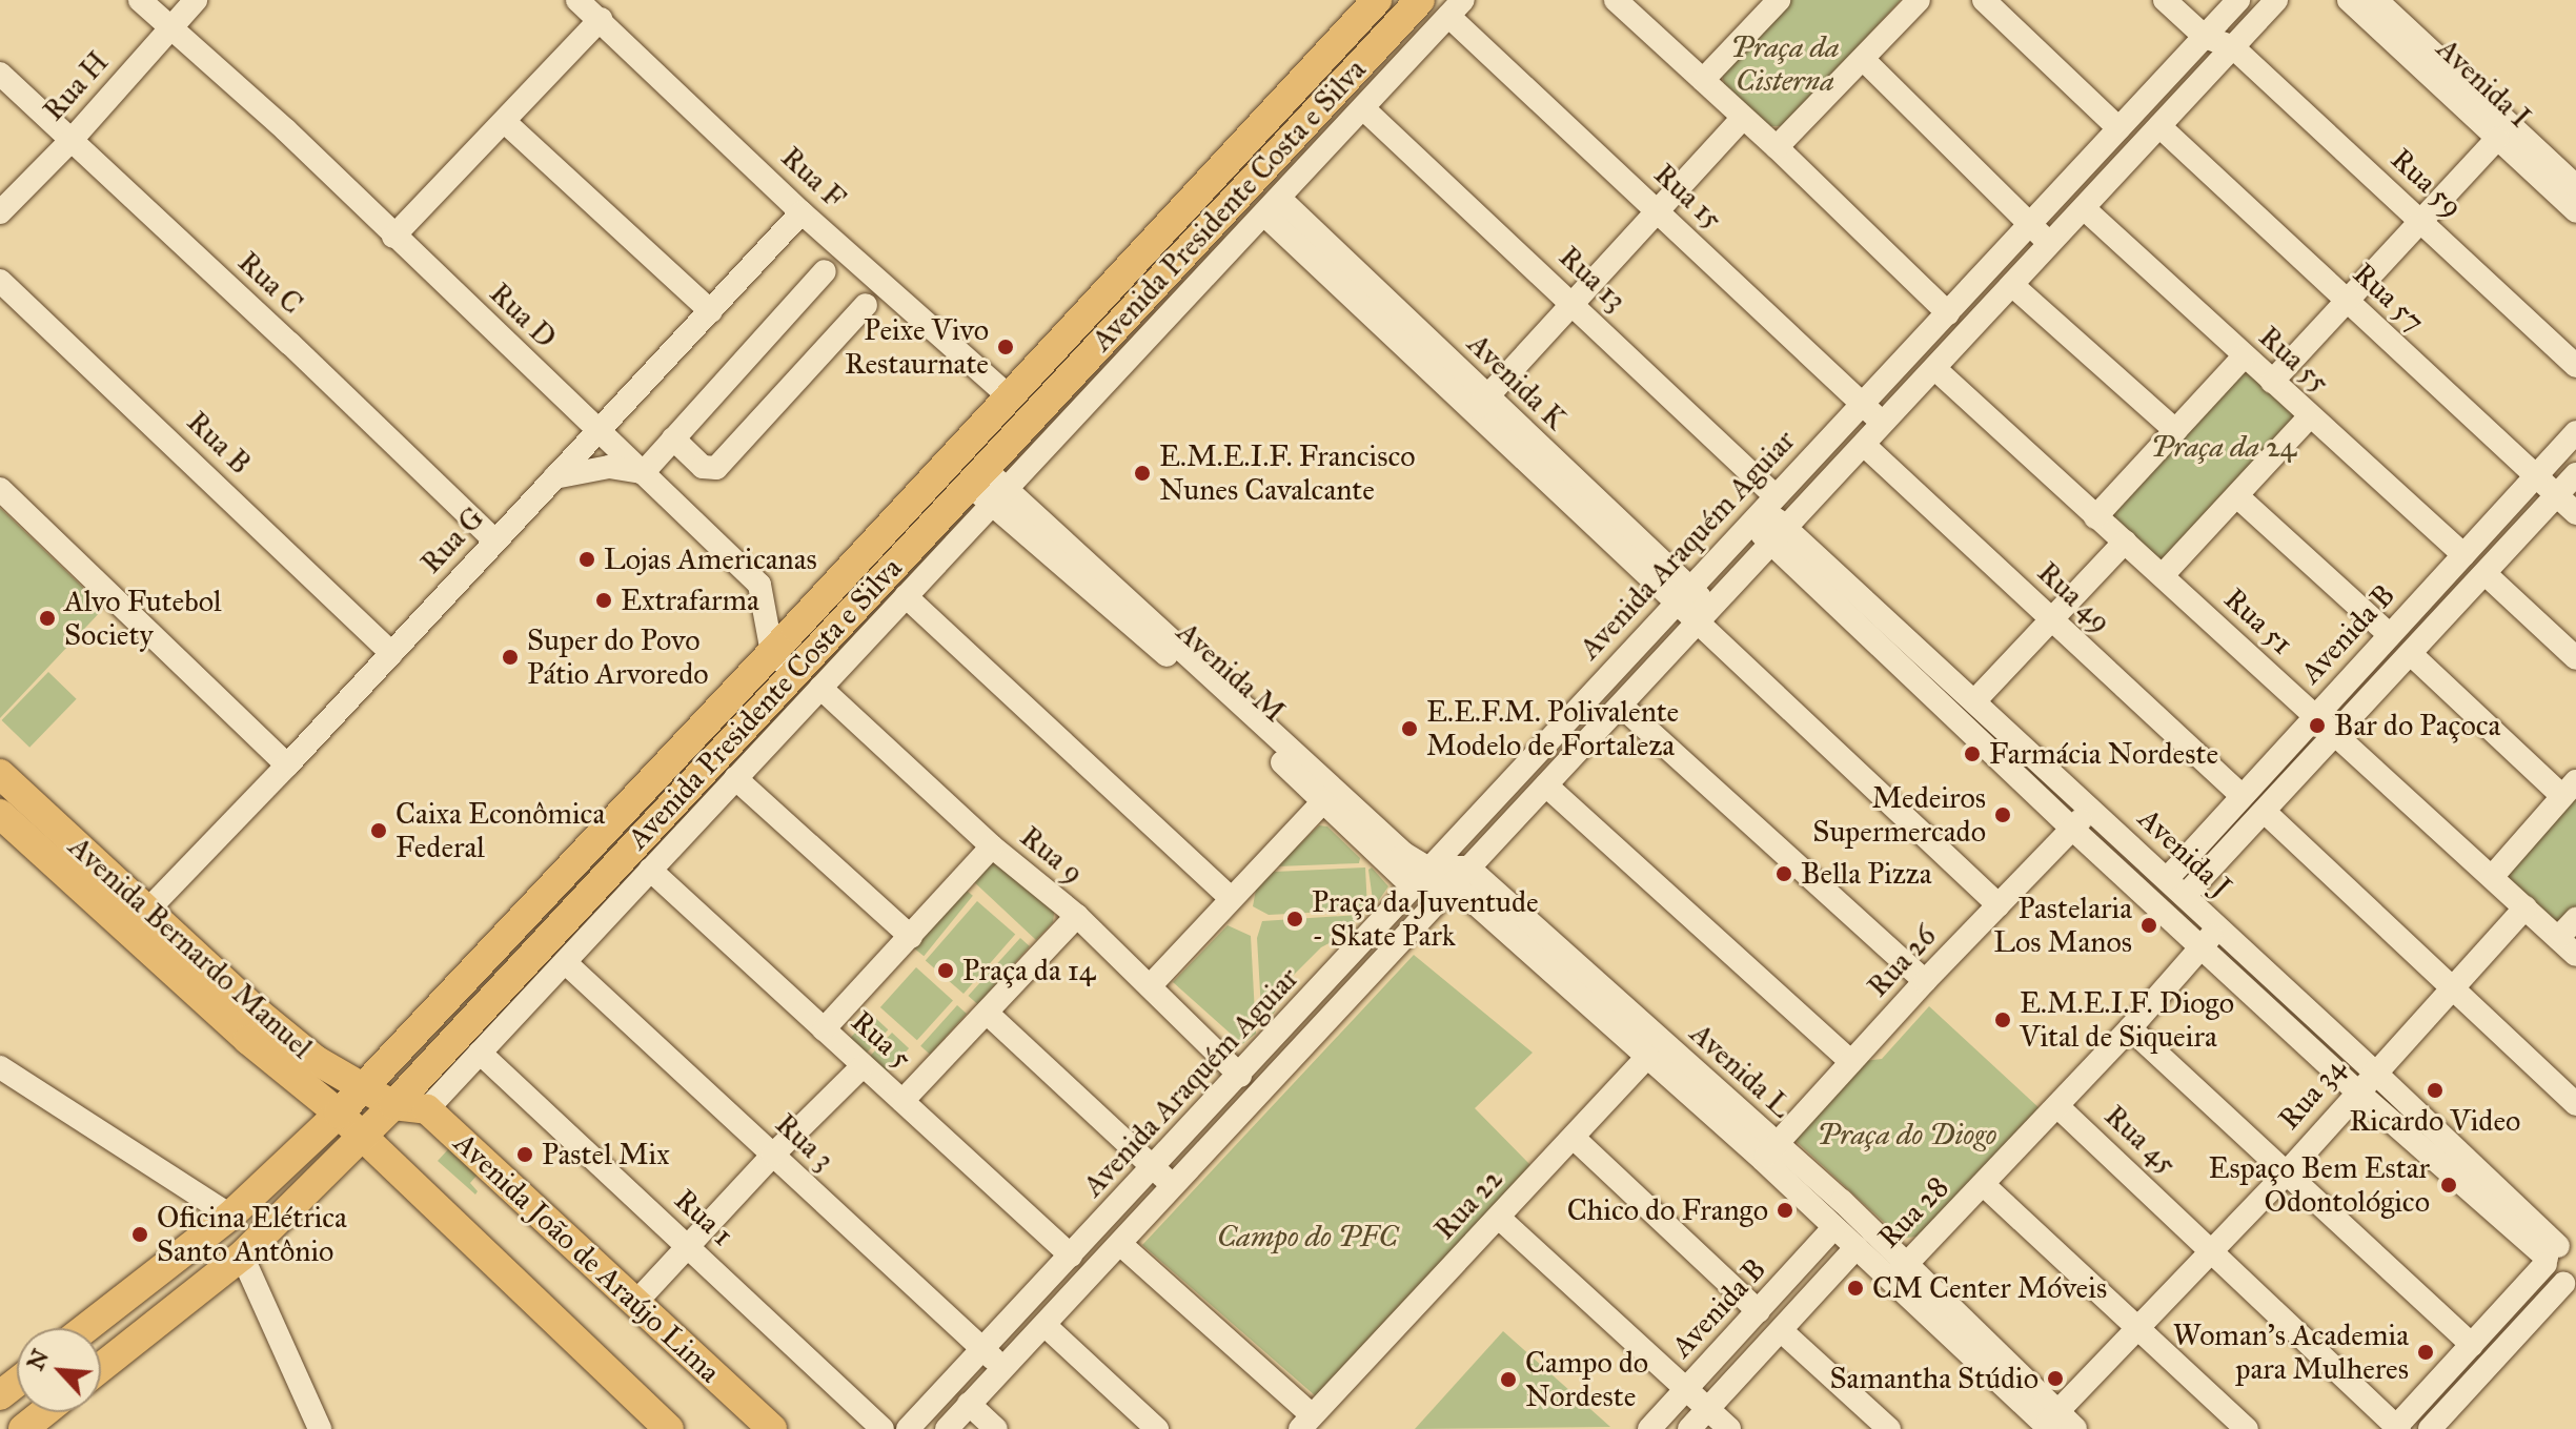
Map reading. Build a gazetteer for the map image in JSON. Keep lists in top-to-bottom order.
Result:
{
  "streets": {
    "main road": ["Avenida Presidente Costa e Silva", "Avenida Bernardo Manuel", "Avenida João de Araújo Lima"],
    "street": [
      "Avenida I",
      "Rua H",
      "Rua F",
      "Rua 59",
      "Rua 15",
      "Rua 13",
      "Rua C",
      "Rua 57",
      "Rua D",
      "Rua 55",
      "Avenida K",
      "Rua B",
      "Rua G",
      "Avenida Araquém Aguiar",
      "Rua 49",
      "Rua 51",
      "Avenida B",
      "Avenida M",
      "Avenida J",
      "Rua 9",
      "Rua 26",
      "Rua 5",
      "Avenida L",
      "Rua 34",
      "Rua 45",
      "Rua 3",
      "Rua 22",
      "Rua 28",
      "Rua 1"
    ]
  },
  "crossings": [
    ["Rua H", "Rua C"],
    ["Rua H", "Rua D"],
    ["Rua F", "Avenida Presidente Costa e Silva"],
    ["Rua F", "Rua G"],
    ["Rua 59", "Avenida Araquém Aguiar"],
    ["Rua 15", "Avenida Araquém Aguiar"],
    ["Avenida Presidente Costa e Silva", "Rua D"],
    ["Avenida Presidente Costa e Silva", "Avenida M"],
    ["Avenida Presidente Costa e Silva", "Avenida Bernardo Manuel"],
    ["Avenida Presidente Costa e Silva", "Avenida João de Araújo Lima"],
    ["Rua 13", "Avenida Araquém Aguiar"],
    ["Rua 13", "Avenida J"],
    ["Rua C", "Rua G"],
    ["Rua 57", "Avenida Araquém Aguiar"],
    ["Rua 57", "Avenida B"],
    ["Rua D", "Rua G"],
    ["Rua 55", "Avenida Araquém Aguiar"],
    ["Rua 55", "Avenida B"],
    ["Avenida K", "Avenida Araquém Aguiar"],
    ["Avenida K", "Rua 26"],
    ["Rua B", "Rua G"],
    ["Rua G", "Avenida Bernardo Manuel"],
    ["Avenida Araquém Aguiar", "Rua 49"],
    ["Avenida Araquém Aguiar", "Rua 51"],
    ["Avenida Araquém Aguiar", "Avenida M"],
    ["Avenida Araquém Aguiar", "Avenida J"],
    ["Avenida Araquém Aguiar", "Rua 9"],
    ["Avenida Araquém Aguiar", "Rua 5"],
    ["Avenida Araquém Aguiar", "Avenida L"],
    ["Avenida Araquém Aguiar", "Rua 3"],
    ["Rua 49", "Avenida B"],
    ["Rua 51", "Avenida B"],
    ["Rua 51", "Rua 34"],
    ["Avenida B", "Avenida J"],
    ["Avenida B", "Avenida L"],
    ["Avenida J", "Rua 26"],
    ["Avenida J", "Rua 34"],
    ["Avenida J", "Rua 28"],
    ["Avenida Bernardo Manuel", "Avenida João de Araújo Lima"],
    ["Rua 26", "Avenida L"],
    ["Avenida L", "Rua 34"],
    ["Avenida L", "Rua 22"],
    ["Avenida L", "Rua 28"],
    ["Rua 34", "Rua 45"],
    ["Rua 45", "Rua 28"]
  ],
  "parks": [
    "Praça da Cisterna",
    "Praça da 24",
    "Praça do Diogo",
    "Campo do PFC"
  ],
  "places": [
    "Peixe Vivo Restaurnate",
    "E.M.E.I.F. Francisco Nunes Cavalcante",
    "Lojas Americanas",
    "Extrafarma",
    "Alvo Futebol Society",
    "Super do Povo Pátio Arvoredo",
    "Bar do Paçoca",
    "E.E.F.M. Polivalente Modelo de Fortaleza",
    "Farmácia Nordeste",
    "Medeiros Supermercado",
    "Caixa Econômica Federal",
    "Bella Pizza",
    "Praça da Juventude - Skate Park",
    "Pastelaria Los Manos",
    "Praça da 14",
    "E.M.E.I.F. Diogo Vital de Siqueira",
    "Ricardo Video",
    "Pastel Mix",
    "Espaço Bem Estar Odontológico",
    "Chico do Frango",
    "Oficina Elétrica Santo Antônio",
    "CM Center Móveis",
    "Woman's Academia para Mulheres",
    "Samantha Stúdio",
    "Campo do Nordeste"
  ],
  "north": "top left"
}
